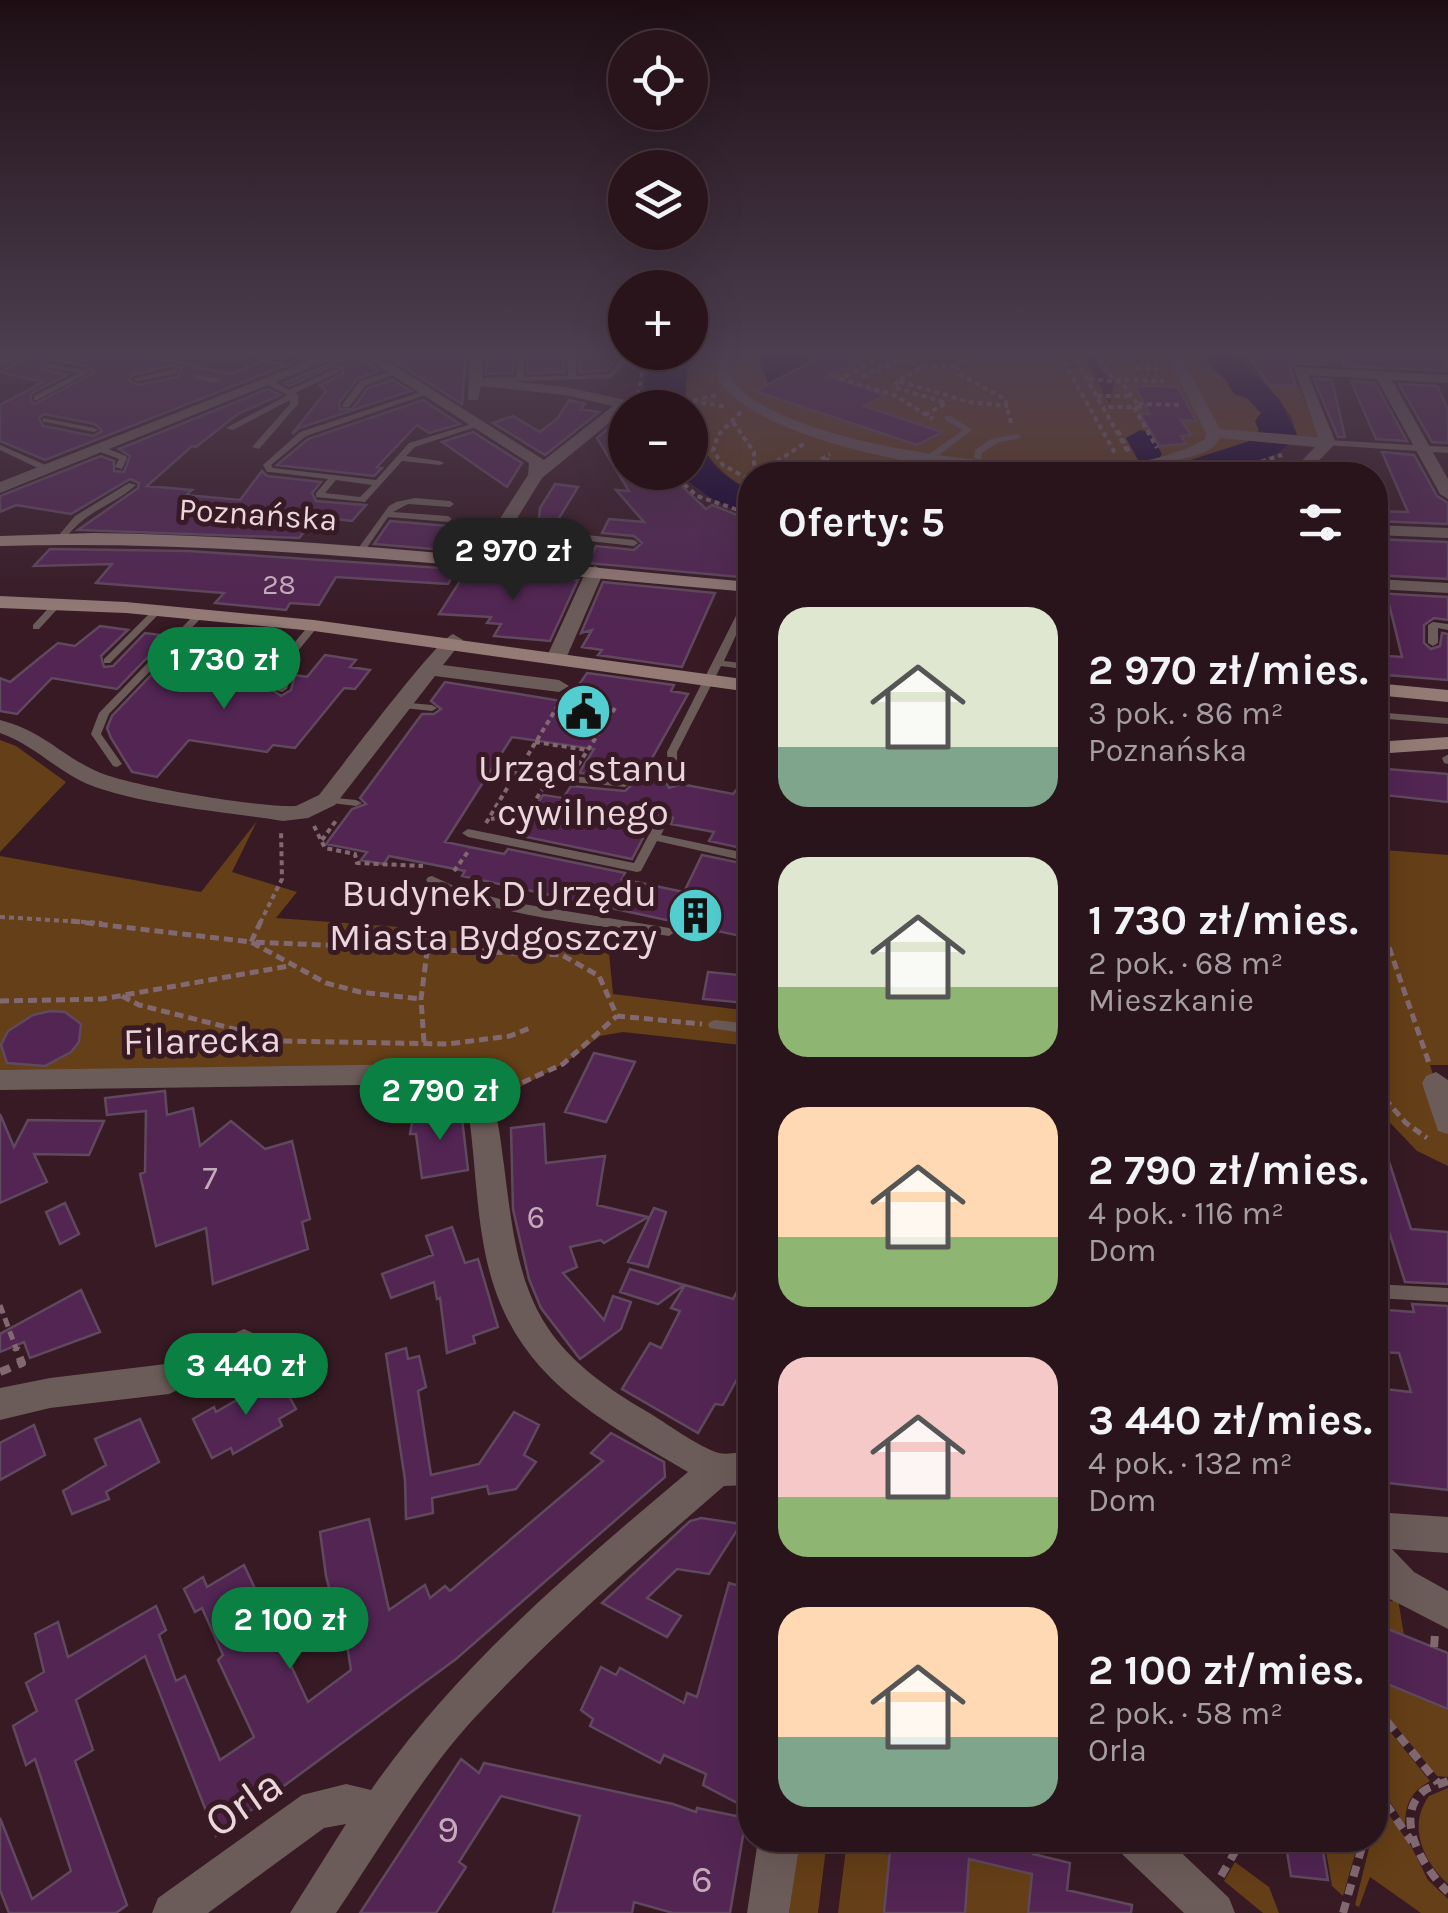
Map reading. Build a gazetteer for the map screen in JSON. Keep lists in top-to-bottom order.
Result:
{
  "streets": {
    "main road": ["Poznańska"],
    "street": ["Filarecka", "Orla"]
  },
  "places": {
    "public building": ["Urząd stanu cywilnego"],
    "building": ["Budynek D Urzędu Miasta Bydgoszczy"]
  },
  "house_numbers": [
    "28",
    "7",
    "6",
    "9",
    "6"
  ],
  "page": {
    "map_buttons": ["+", "−"],
    "heading": "Oferty: 5",
    "price": [
      "2 970 zł",
      "1 730 zł",
      "2 790 zł",
      "3 440 zł",
      "2 100 zł"
    ],
    "list": [
      {
        "name": "2 970 zł/mies.",
        "note": "3 pok. · 86 m² · Poznańska"
      },
      {
        "name": "1 730 zł/mies.",
        "note": "2 pok. · 68 m² · Mieszkanie"
      },
      {
        "name": "2 790 zł/mies.",
        "note": "4 pok. · 116 m² · Dom"
      },
      {
        "name": "3 440 zł/mies.",
        "note": "4 pok. · 132 m² · Dom"
      },
      {
        "name": "2 100 zł/mies.",
        "note": "2 pok. · 58 m² · Orla"
      }
    ]
  }
}
